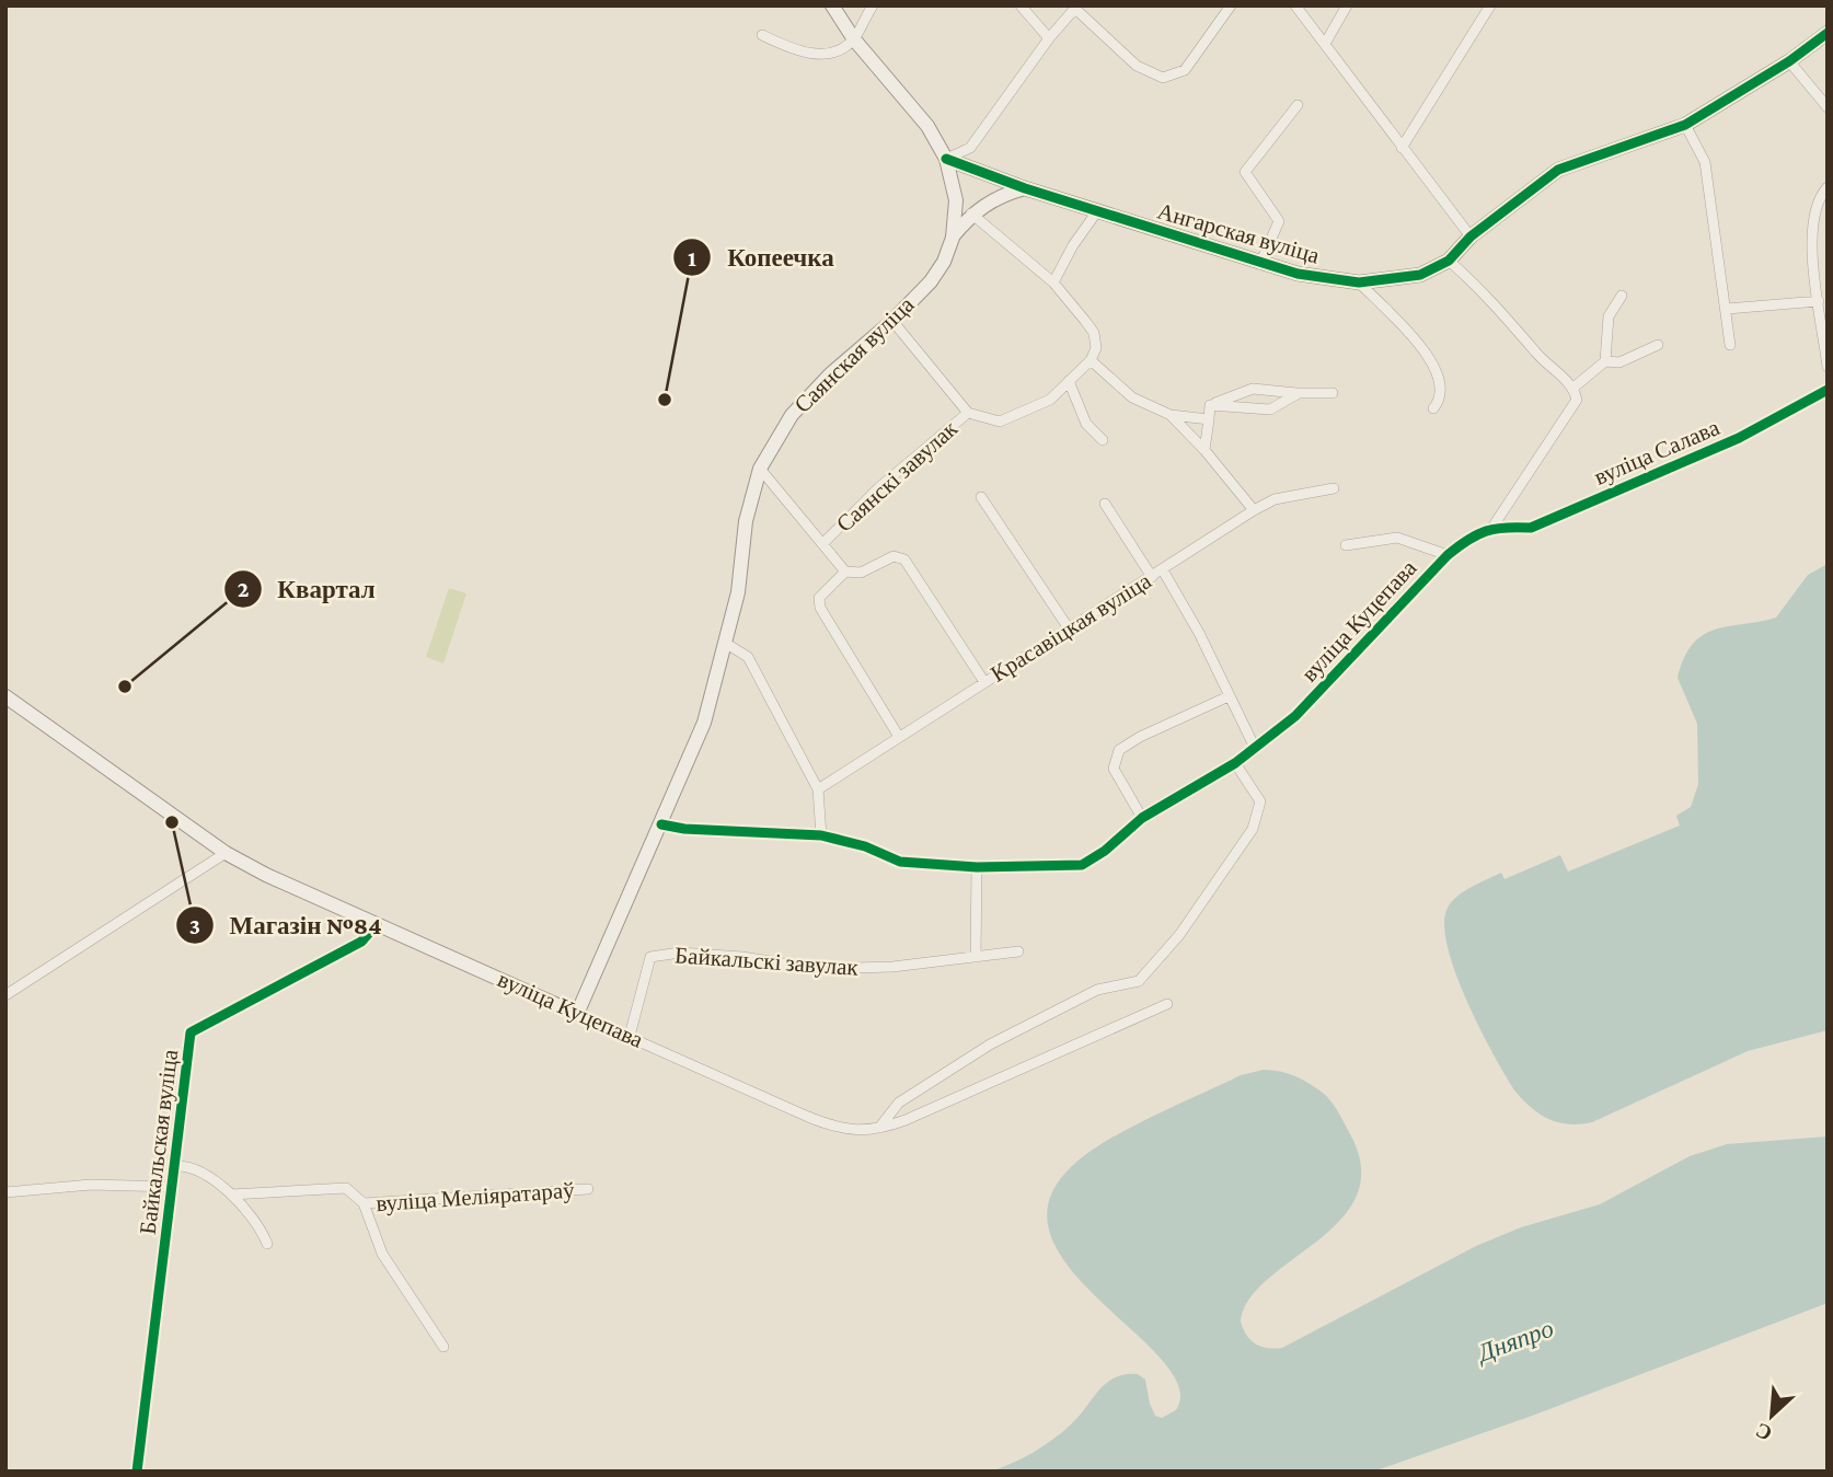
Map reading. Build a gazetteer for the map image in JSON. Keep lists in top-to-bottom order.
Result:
{
  "streets": {
    "main road": ["Ангарская вуліца", "Саянская вуліца", "вуліца Куцепава"],
    "street": [
      "вуліца Салава",
      "Саянскі завулак",
      "Красавіцкая вуліца",
      "Байкальскі завулак",
      "Байкальская вуліца",
      "вуліца Меліяратараў"
    ]
  },
  "crossings": [
    ["Ангарская вуліца", "Саянская вуліца"],
    ["Саянская вуліца", "вуліца Куцепава"],
    ["вуліца Салава", "вуліца Куцепава"],
    ["вуліца Куцепава", "Байкальскі завулак"],
    ["вуліца Куцепава", "Байкальская вуліца"]
  ],
  "water": ["Дняпро"],
  "places": ["Копеечка", "Квартал", "Магазін №84"],
  "north": "bottom left"
}
